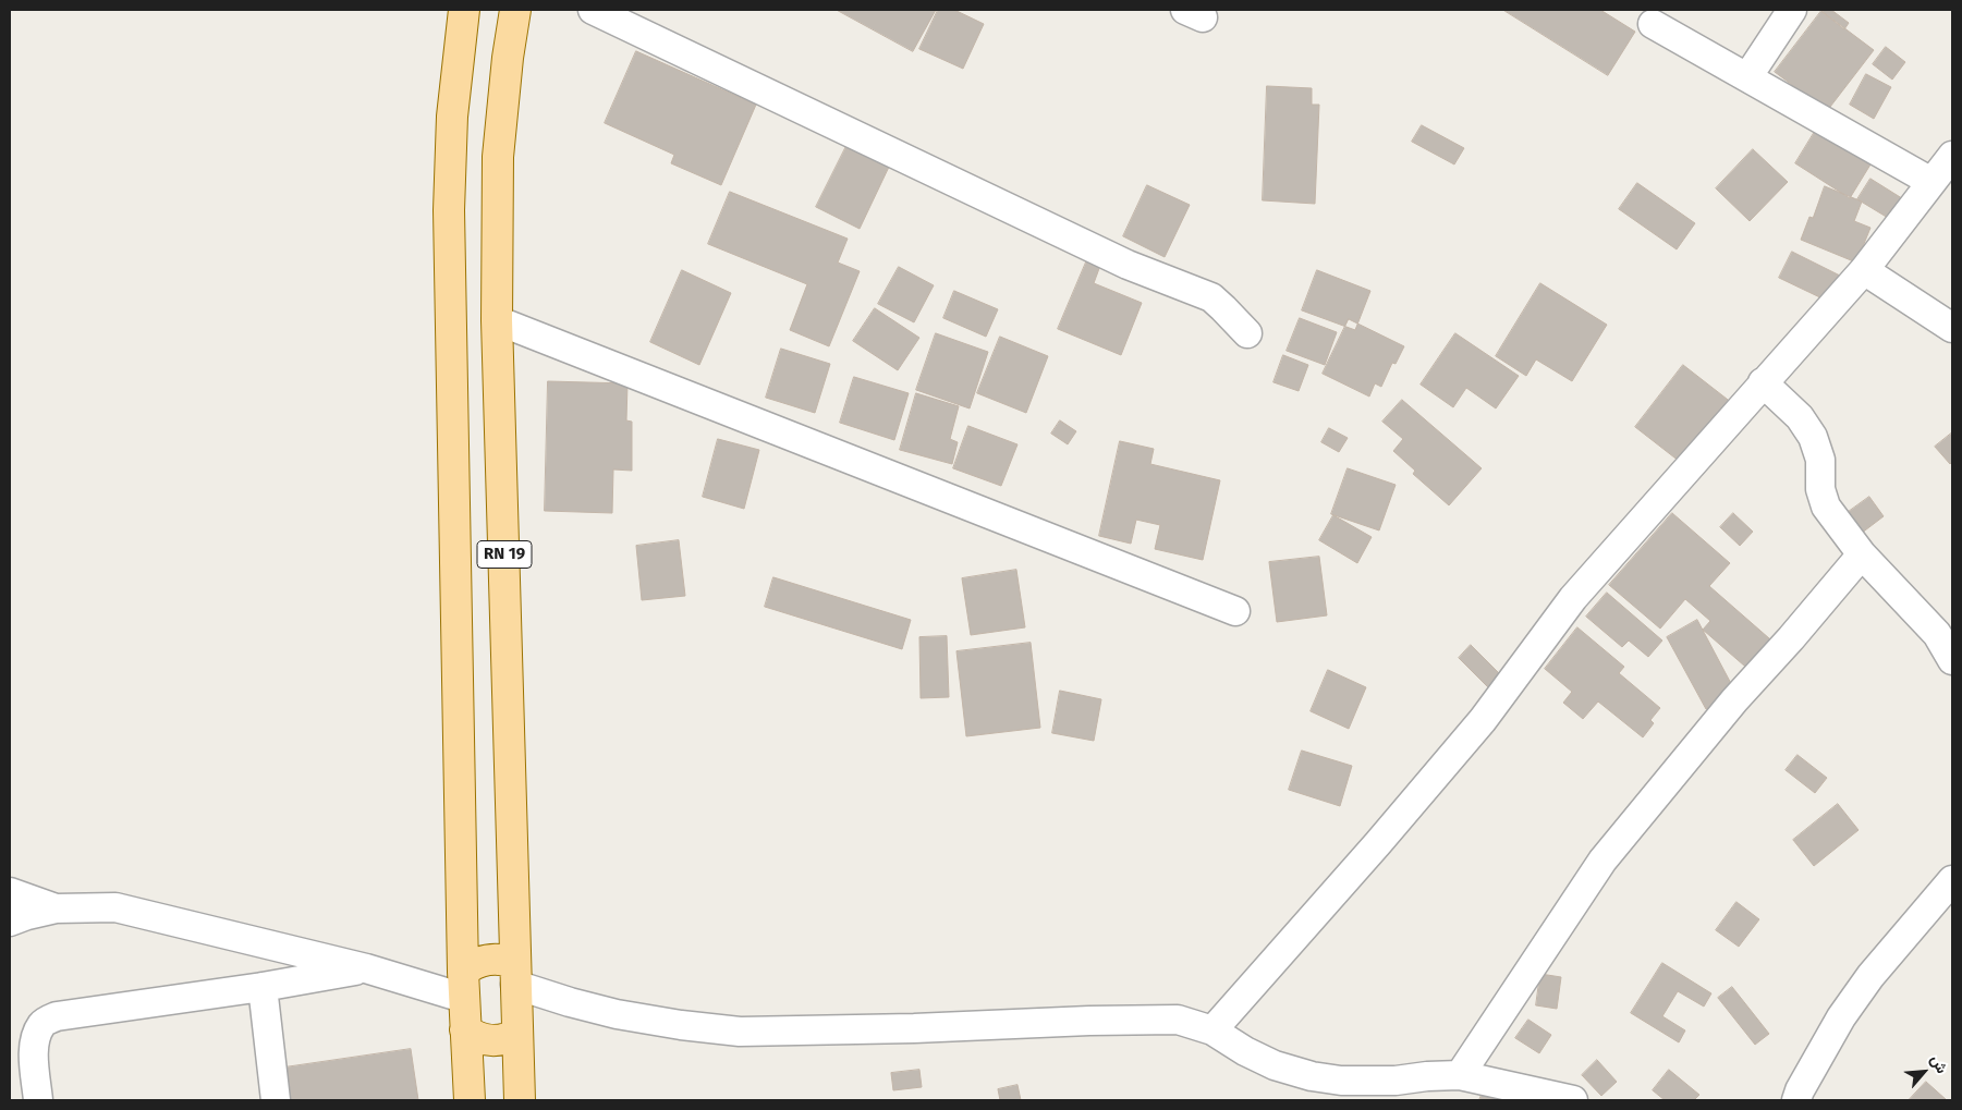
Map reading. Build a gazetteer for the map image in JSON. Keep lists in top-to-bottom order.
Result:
{
  "streets": {
    "main road": ["RN 19"]
  },
  "north": "top right"
}
